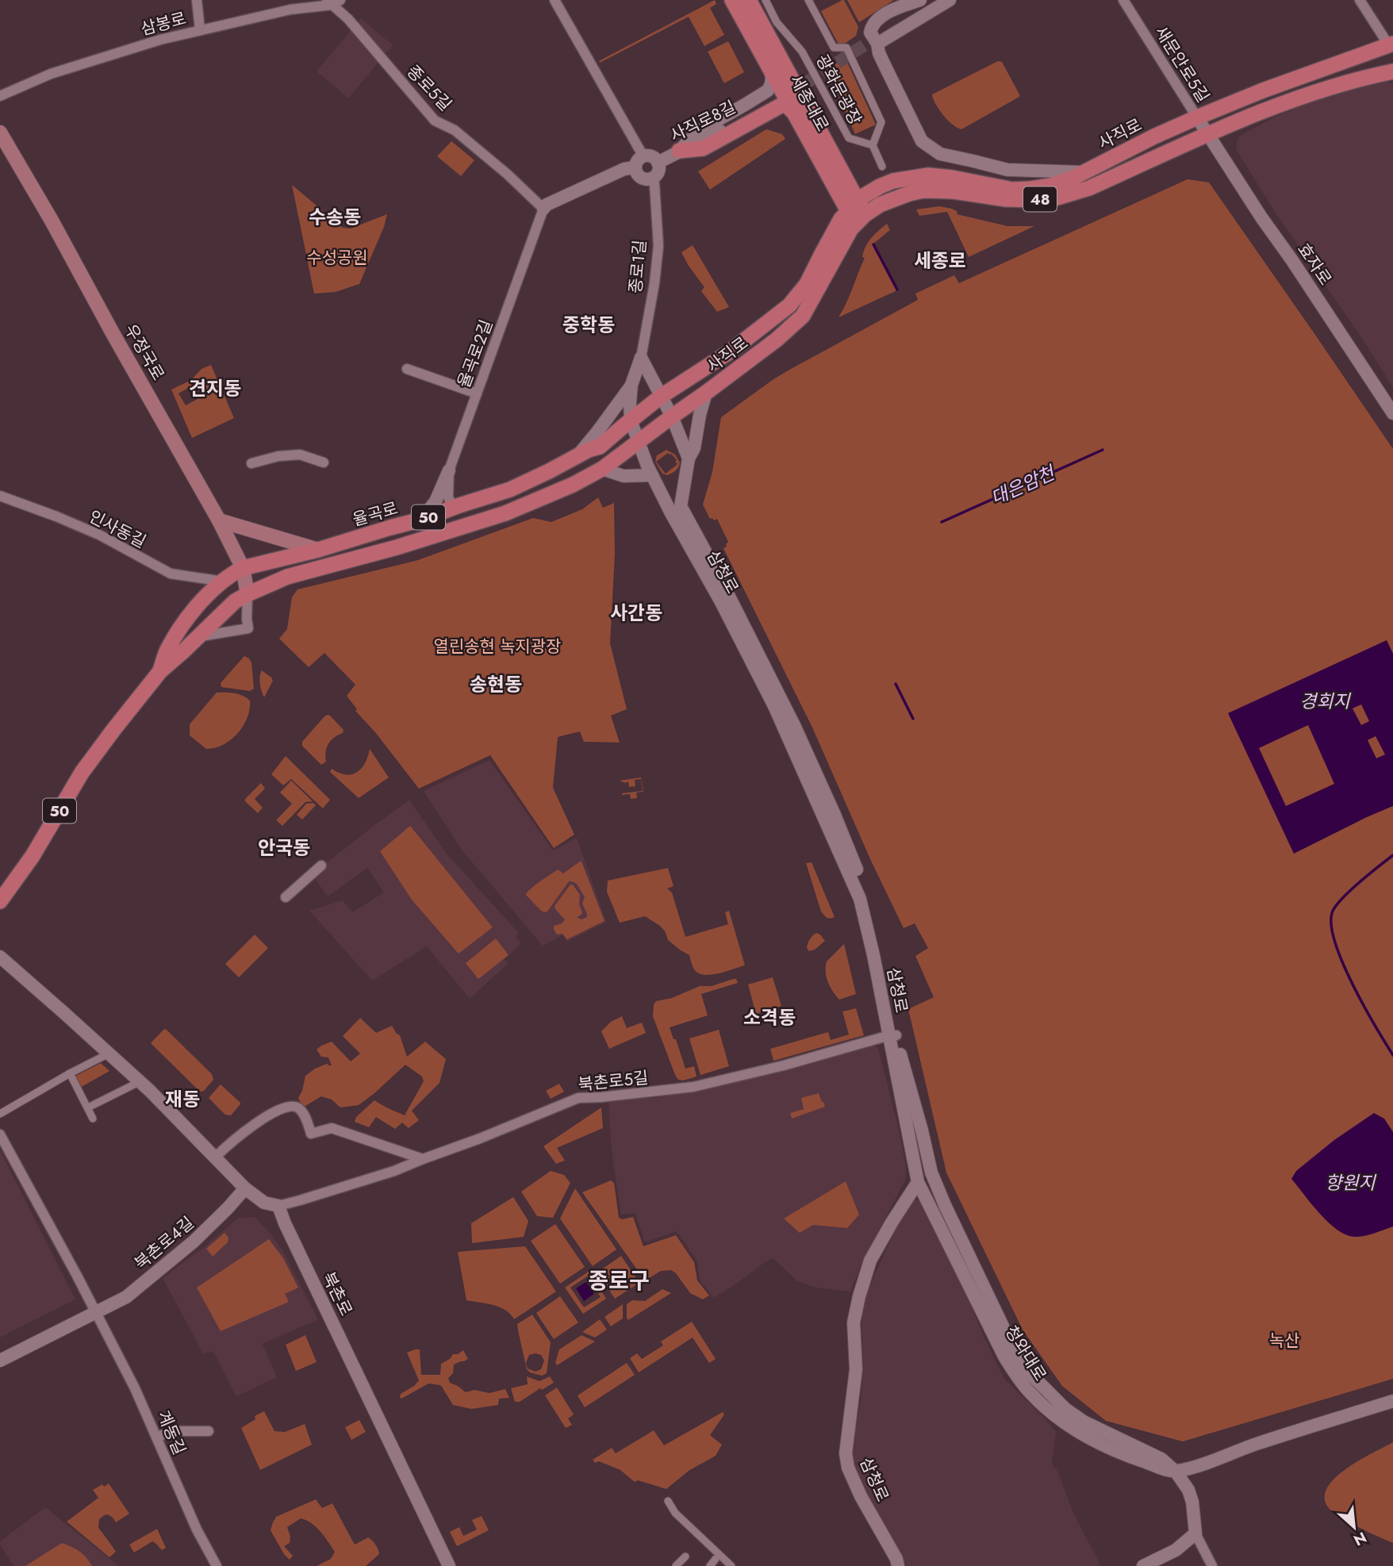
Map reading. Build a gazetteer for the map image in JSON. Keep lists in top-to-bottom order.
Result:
{
  "streets": {
    "main road": [
      "세종대로",
      "사직로",
      "48",
      "우정국로",
      "율곡로",
      "50"
    ],
    "street": [
      "삼봉로",
      "새문안로5길",
      "종로5길",
      "광화문광장",
      "사직로8길",
      "효자로",
      "종로1길",
      "율곡로2길",
      "인사동길",
      "삼청로",
      "북촌로5길",
      "북촌로4길",
      "북촌로",
      "청와대로",
      "계동길"
    ]
  },
  "crossings": [
    ["삼봉로", "종로5길"],
    ["새문안로5길", "사직로"],
    ["새문안로5길", "효자로"],
    ["종로5길", "율곡로2길"],
    ["세종대로", "사직로"],
    ["사직로8길", "종로1길"],
    ["사직로", "효자로"],
    ["사직로", "율곡로"],
    ["사직로", "삼청로"],
    ["우정국로", "율곡로"],
    ["율곡로2길", "율곡로"],
    ["율곡로", "인사동길"],
    ["율곡로", "삼청로"],
    ["삼청로", "북촌로5길"],
    ["삼청로", "청와대로"],
    ["북촌로5길", "북촌로"],
    ["북촌로4길", "계동길"]
  ],
  "districts": [
    "수송동",
    "세종로",
    "중학동",
    "견지동",
    "사간동",
    "송현동",
    "안국동",
    "소격동",
    "재동",
    "종로구"
  ],
  "water": ["대은암천", "경회지", "향원지"],
  "parks": ["수성공원", "열린송현 녹지광장", "녹산"],
  "north": "bottom right"
}
